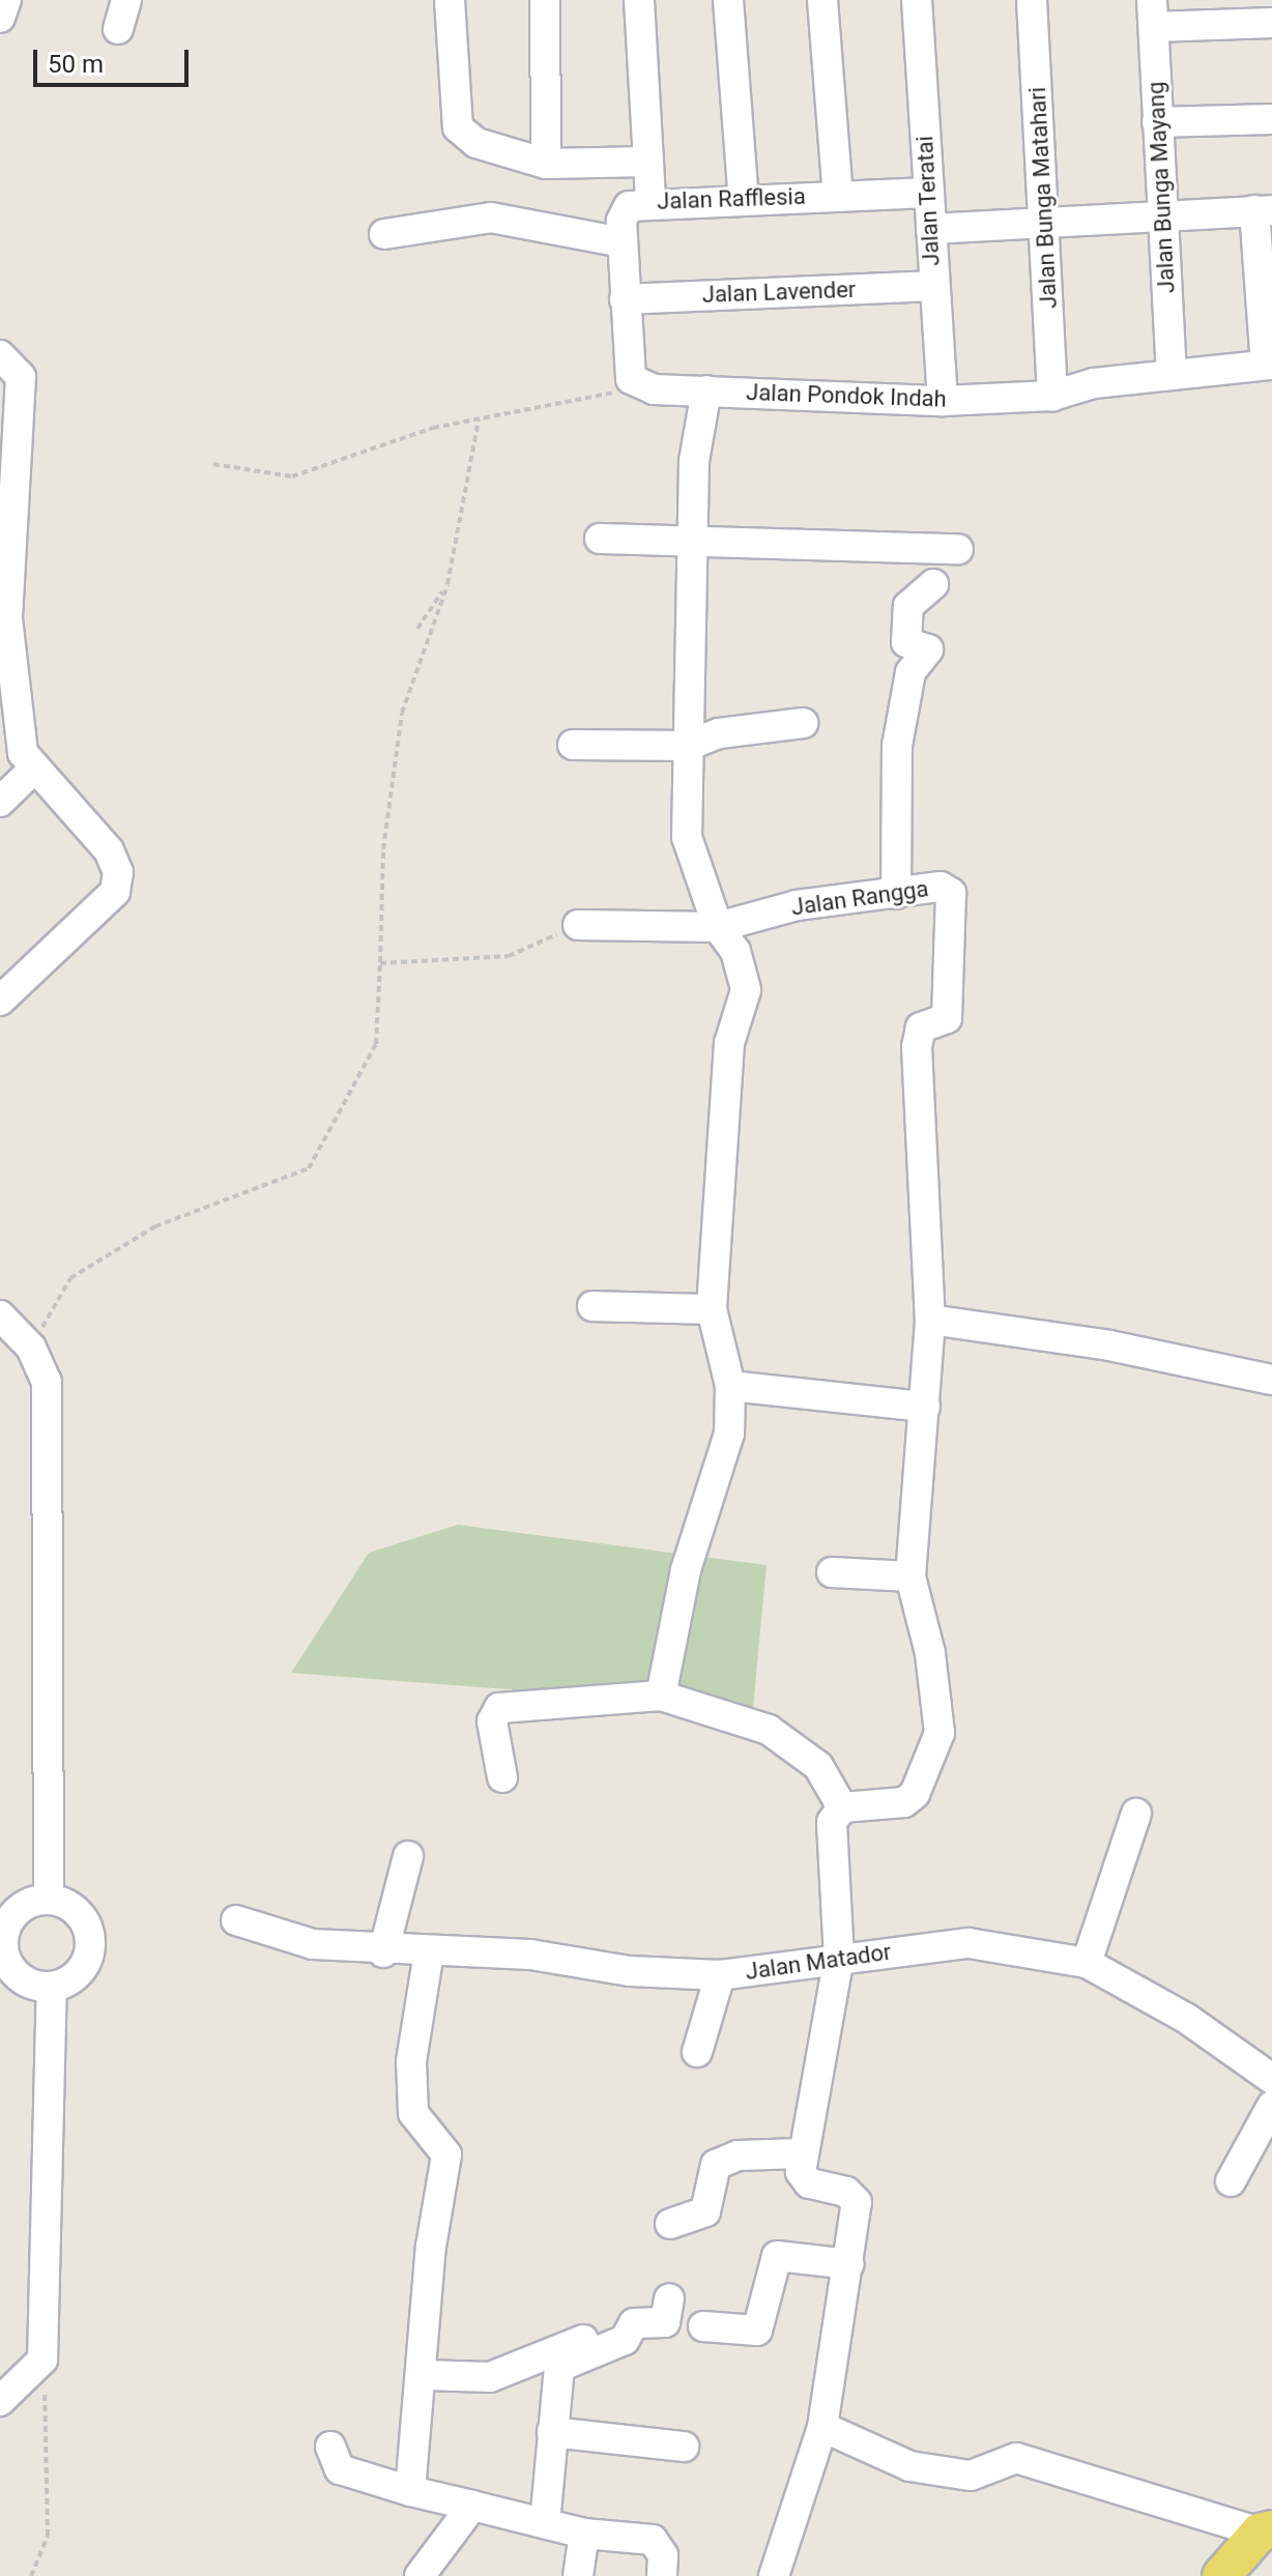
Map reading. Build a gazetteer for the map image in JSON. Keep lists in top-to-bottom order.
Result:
{
  "streets": {
    "street": [
      "Jalan Bunga Mayang",
      "Jalan Bunga Matahari",
      "Jalan Rafflesia",
      "Jalan Teratai",
      "Jalan Lavender",
      "Jalan Pondok Indah",
      "Jalan Rangga",
      "Jalan Matador"
    ]
  },
  "crossings": [
    ["Jalan Bunga Mayang", "Jalan Pondok Indah"],
    ["Jalan Bunga Matahari", "Jalan Pondok Indah"],
    ["Jalan Rafflesia", "Jalan Teratai"],
    ["Jalan Rafflesia", "Jalan Lavender"],
    ["Jalan Rafflesia", "Jalan Pondok Indah"],
    ["Jalan Teratai", "Jalan Lavender"],
    ["Jalan Teratai", "Jalan Pondok Indah"]
  ],
  "scale_bar": "50 m"
}
